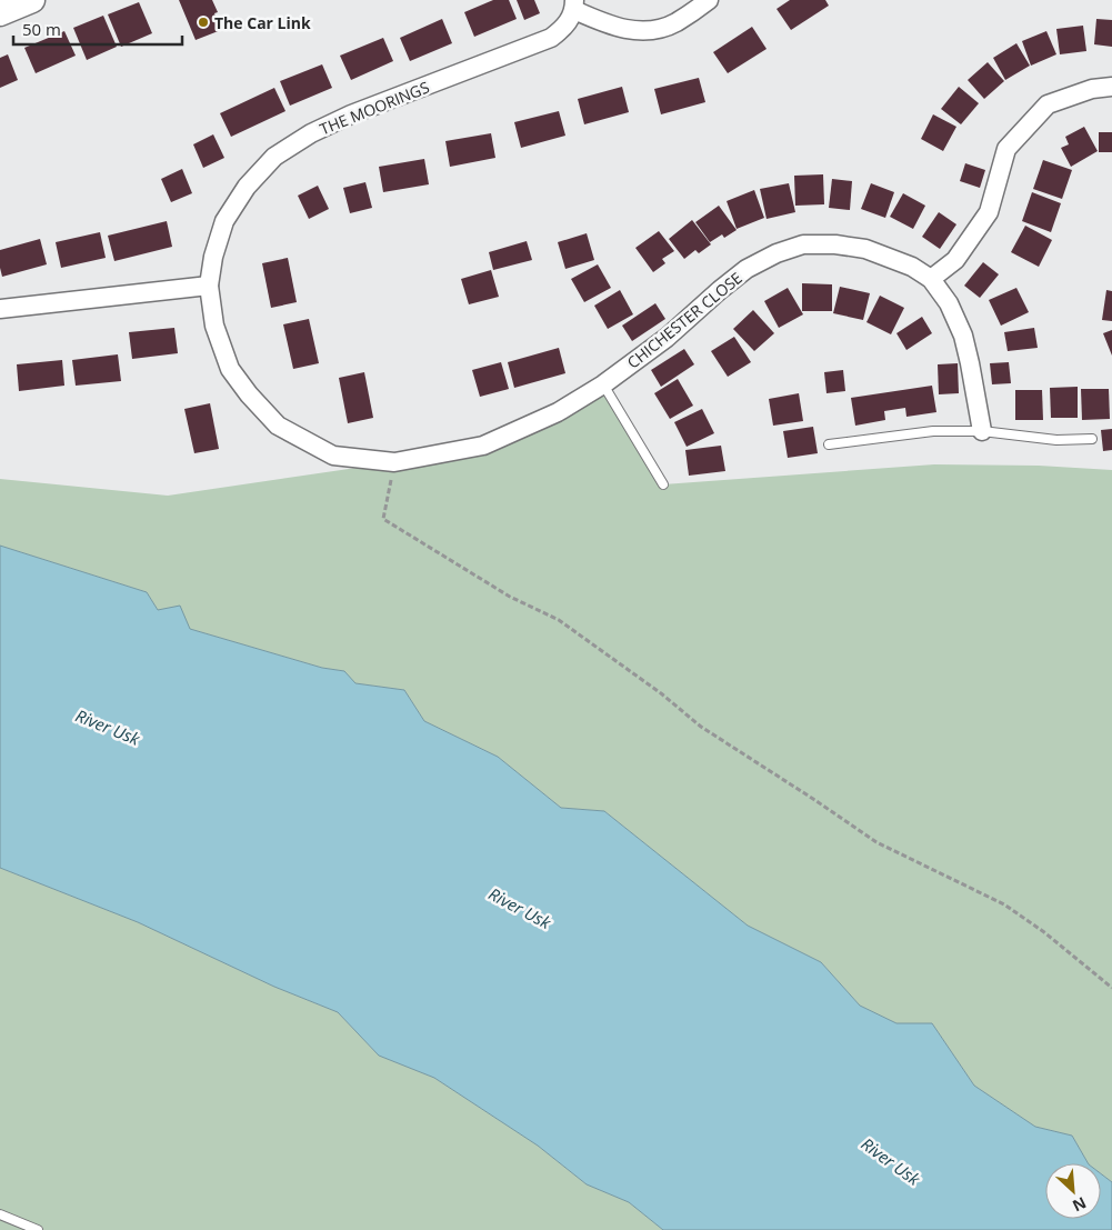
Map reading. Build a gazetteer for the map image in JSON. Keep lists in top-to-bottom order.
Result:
{
  "streets": {
    "street": ["THE MOORINGS", "CHICHESTER CLOSE"]
  },
  "crossings": [
    ["THE MOORINGS", "CHICHESTER CLOSE"]
  ],
  "water": ["River Usk"],
  "places": ["The Car Link"],
  "scale_bar": "50 m",
  "north": "bottom right"
}
